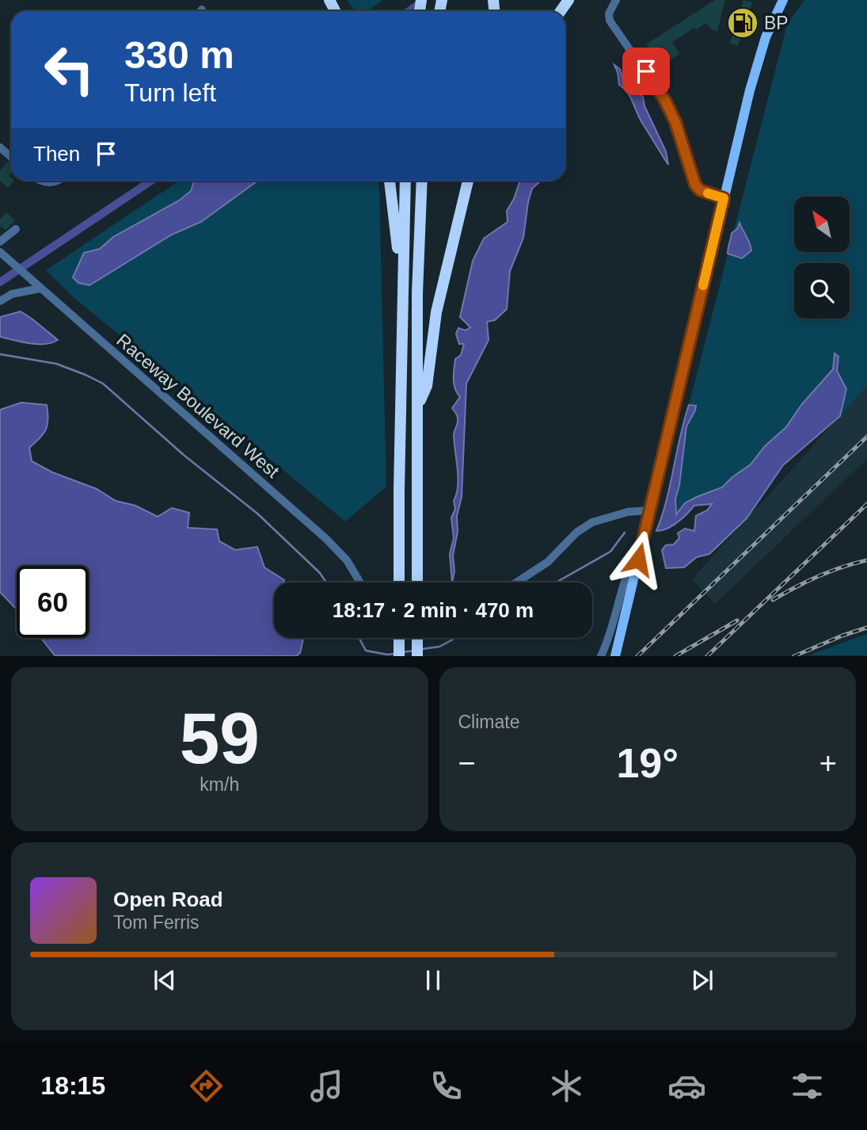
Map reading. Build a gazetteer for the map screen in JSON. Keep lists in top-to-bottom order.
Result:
{
  "streets": {
    "street": ["Raceway Boulevard West"]
  },
  "places": {
    "fuel station": ["BP"]
  },
  "north": "top left",
  "page": {
    "turn": ["330 m", "Turn left"],
    "then": "Then",
    "limit": "60",
    "trip": "18:17 · 2 min · 470 m",
    "tile": [
      ["59", "km/h"],
      "Climate"
    ],
    "heat": ["−", "19°", "+"],
    "song": ["Open Road", "Tom Ferris"],
    "tabs": "18:15"
  }
}
